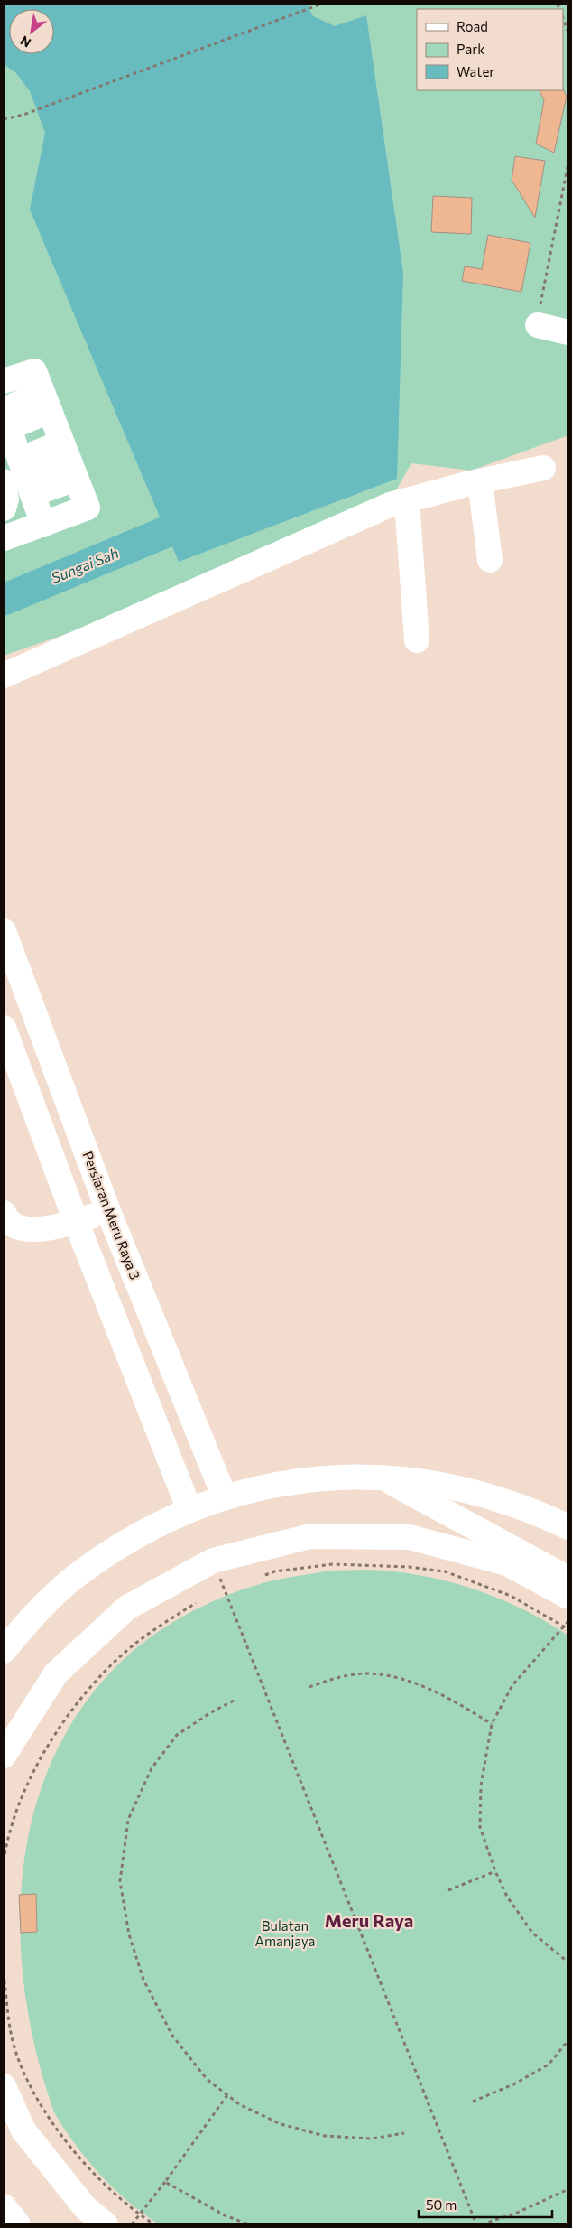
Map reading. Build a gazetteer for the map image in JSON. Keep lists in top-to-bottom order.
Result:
{
  "streets": {
    "street": ["Persiaran Meru Raya 3"]
  },
  "districts": ["Meru Raya"],
  "water": ["Sungai Sah"],
  "parks": ["Bulatan Amanjaya"],
  "legend": ["Road", "Park", "Water"],
  "scale_bar": "50 m",
  "north": "bottom left"
}
